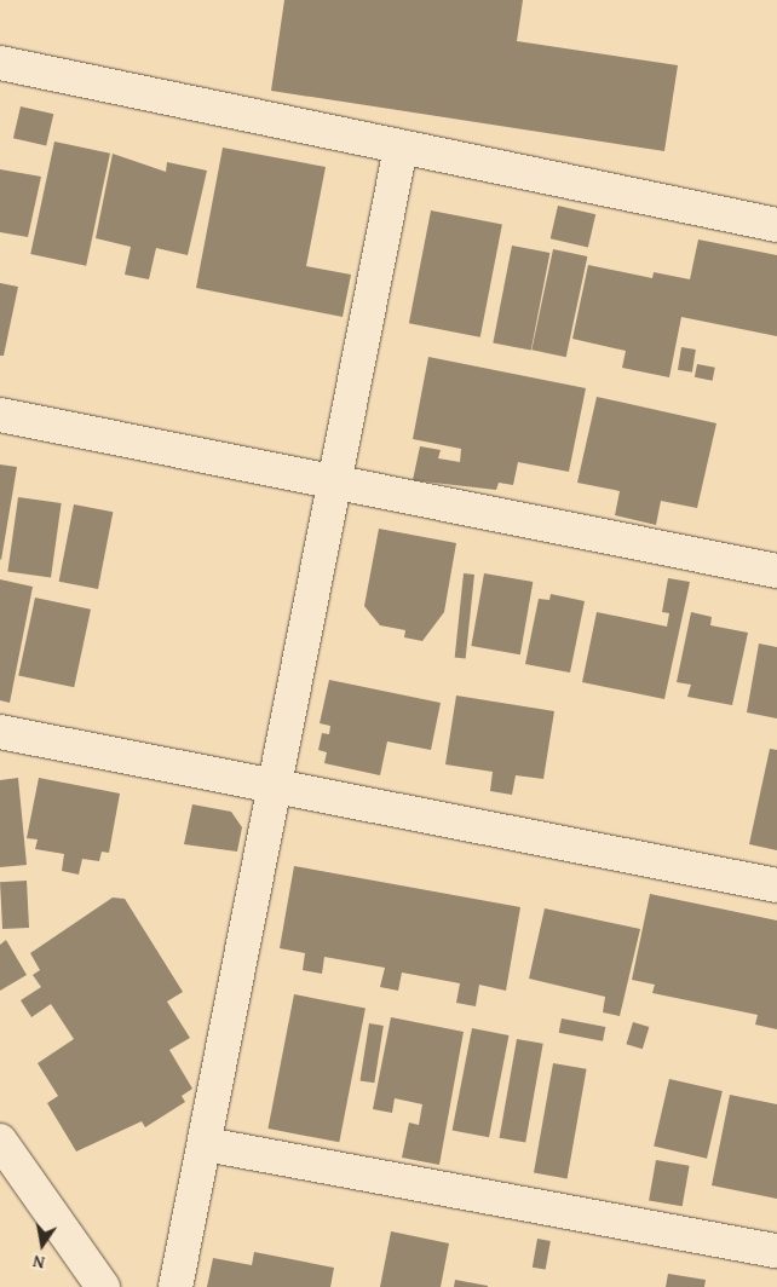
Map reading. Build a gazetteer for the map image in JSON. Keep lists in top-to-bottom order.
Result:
{
  "north": "bottom"
}
